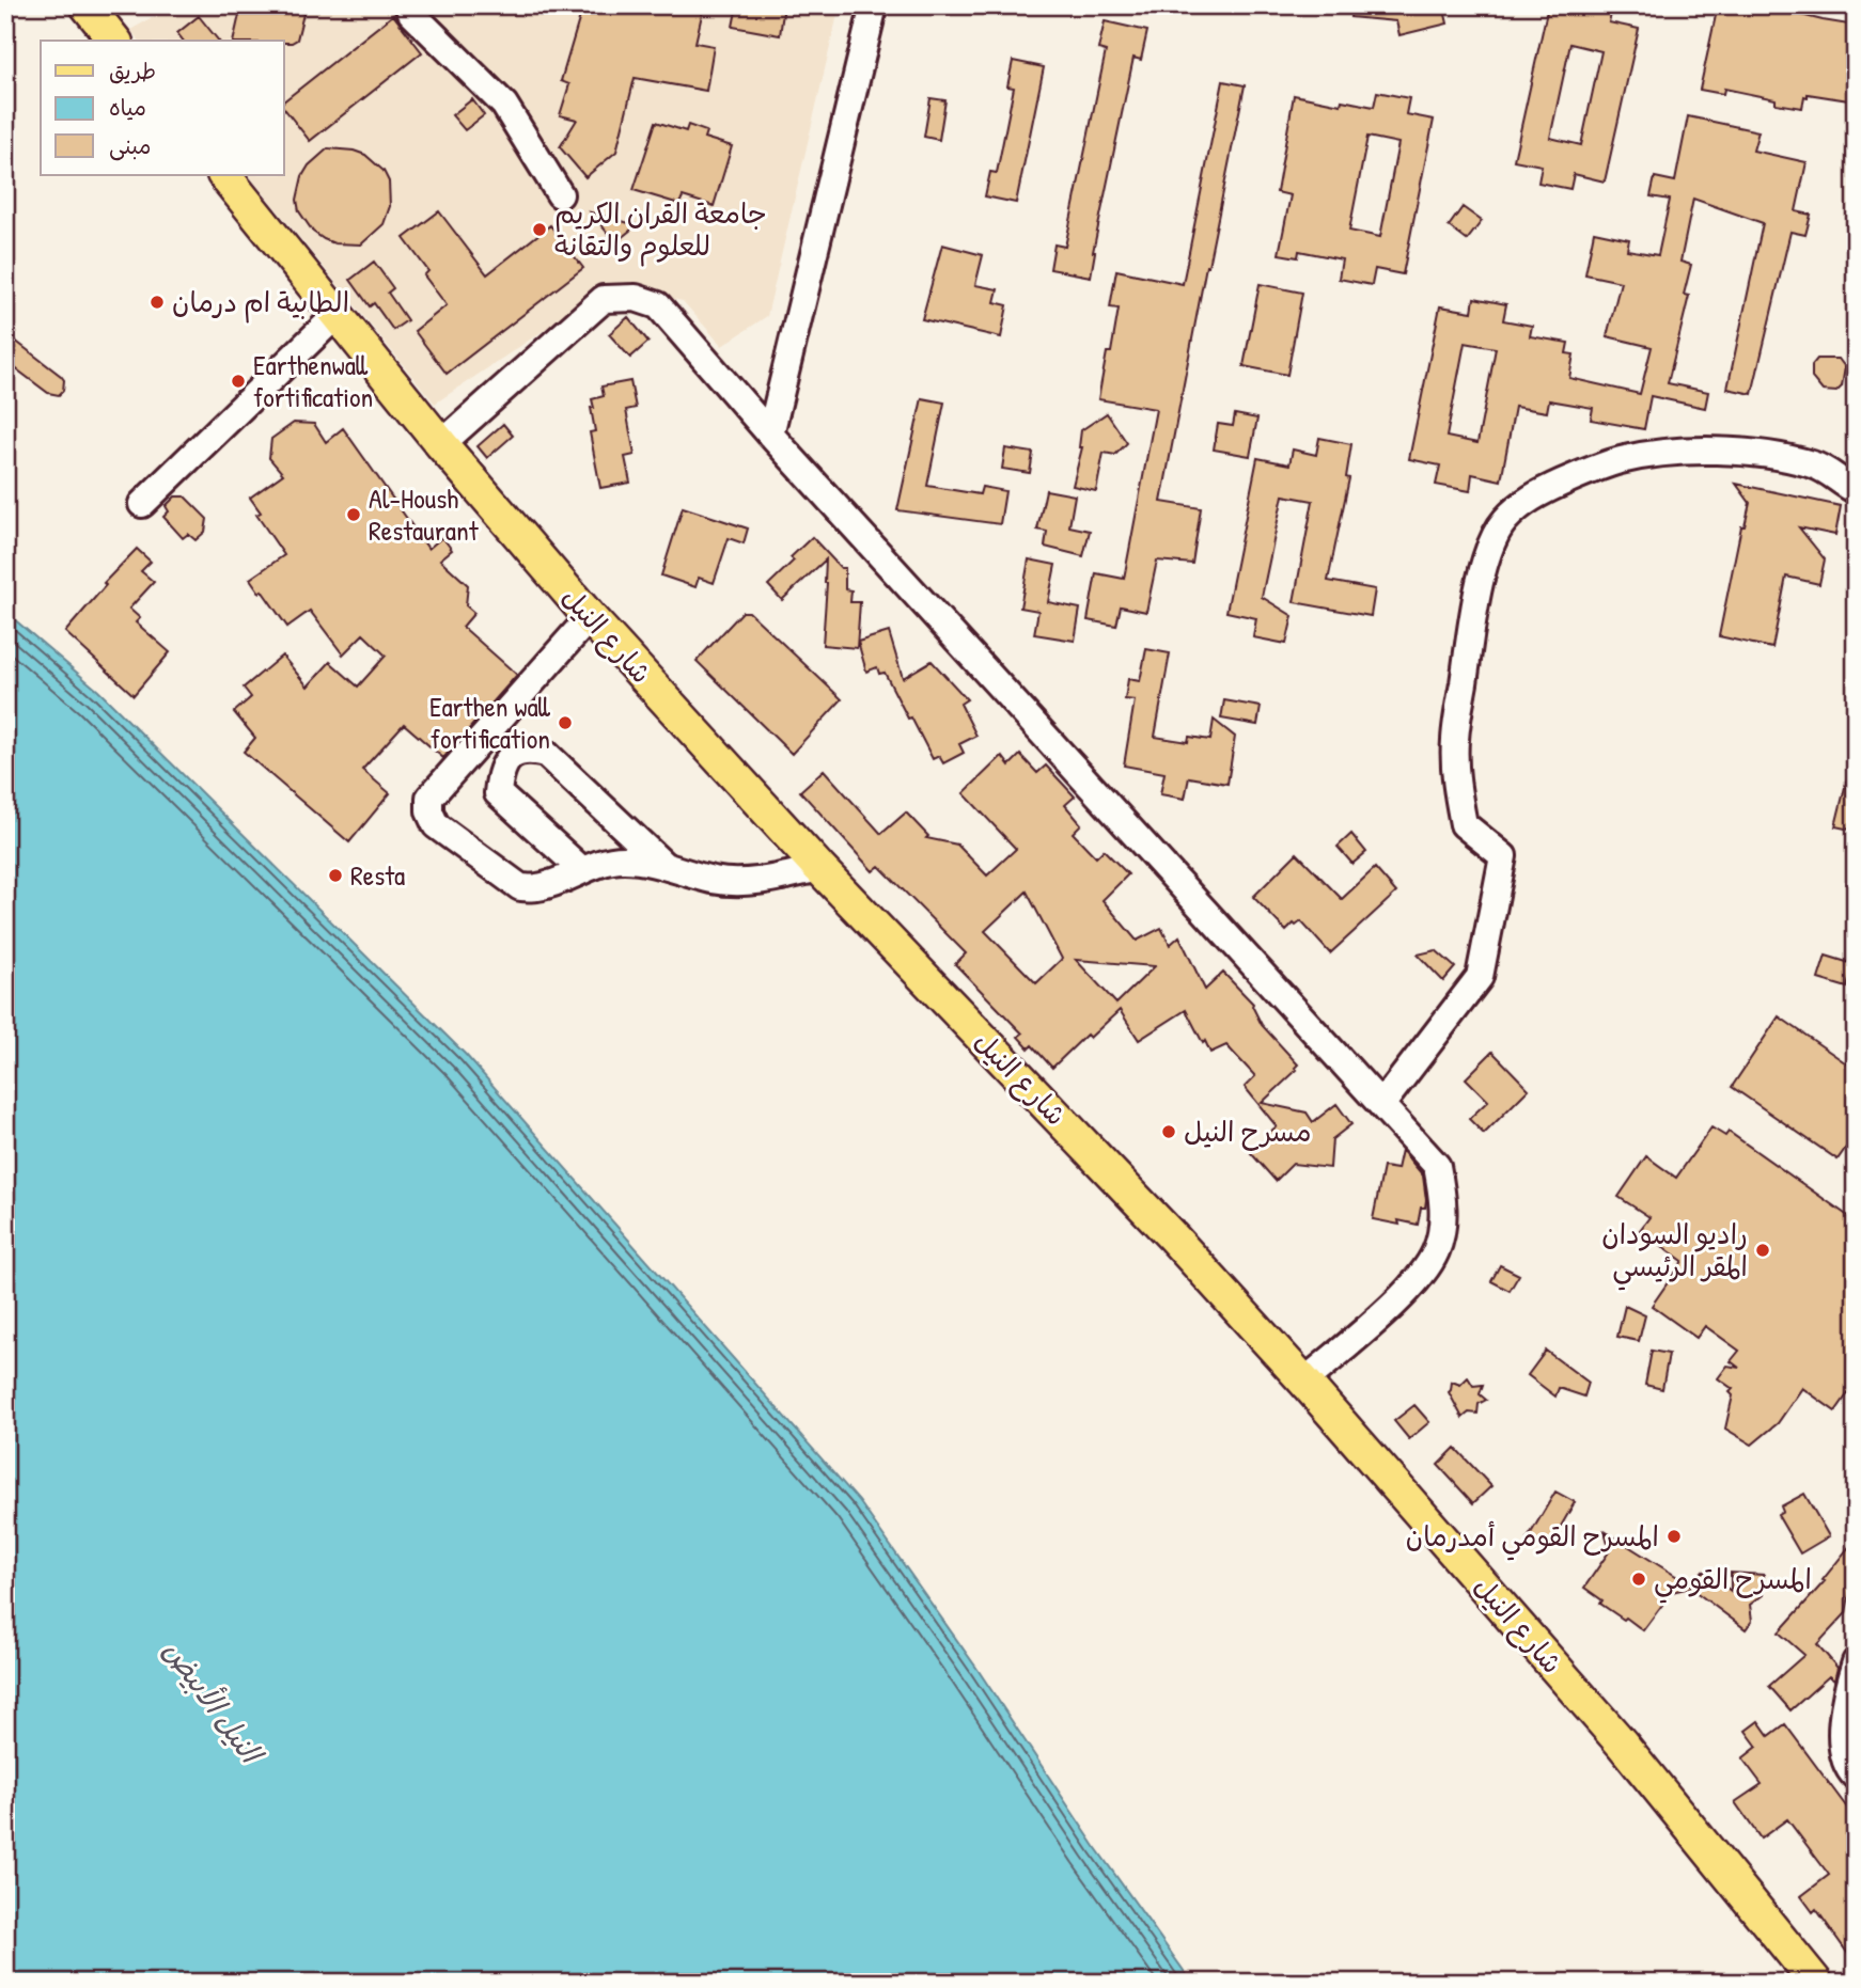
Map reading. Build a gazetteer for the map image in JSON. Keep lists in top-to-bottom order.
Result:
{
  "streets": {
    "main road": ["شارع النيل"]
  },
  "water": ["النيل الأبيض"],
  "places": [
    "جامعة القران الكريم للعلوم والتقانة",
    "الطابية ام درمان",
    "Earthenwall fortification",
    "Al-Housh Restaurant",
    "Earthen wall fortification",
    "Resta",
    "مسرح النيل",
    "راديو السودان المقر الرئيسي",
    "المسرح القومي أمدرمان",
    "المسرح القومي"
  ],
  "legend": ["طريق", "مياه", "مبنى"]
}
